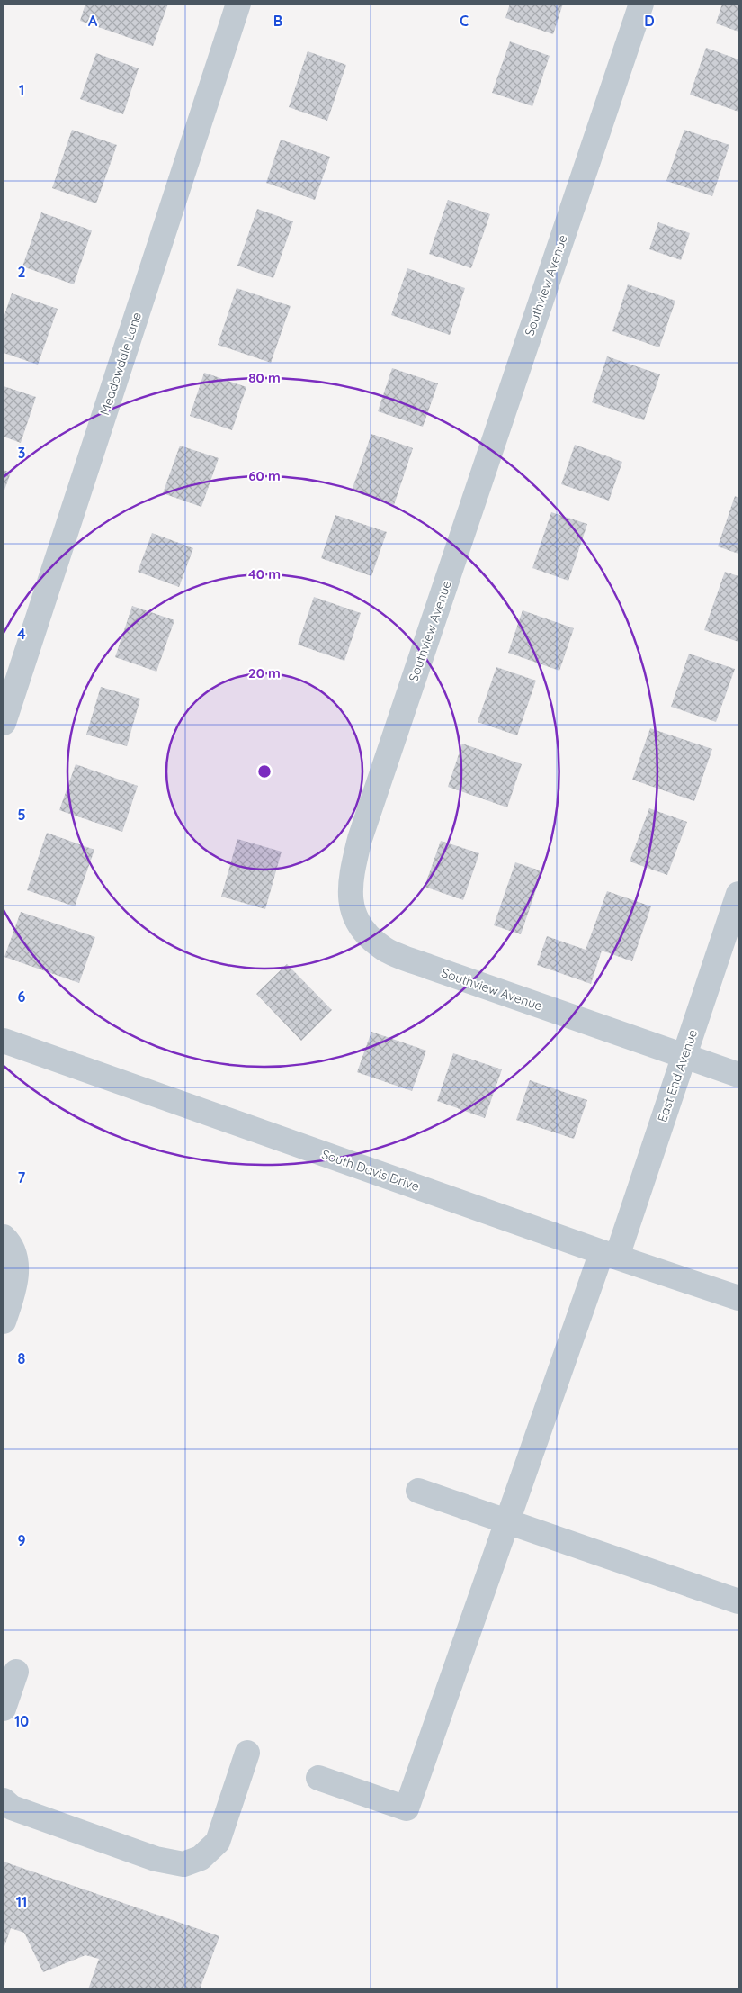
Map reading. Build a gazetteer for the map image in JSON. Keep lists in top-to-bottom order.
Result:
{
  "streets": {
    "street": [
      "Southview Avenue",
      "Meadowdale Lane",
      "East End Avenue",
      "South Davis Drive"
    ]
  },
  "crossings": [
    ["Southview Avenue", "East End Avenue"],
    ["East End Avenue", "South Davis Drive"]
  ],
  "grid": {
    "columns": [
      "A",
      "B",
      "C",
      "D"
    ],
    "rows": [
      "1",
      "2",
      "3",
      "4",
      "5",
      "6",
      "7",
      "8",
      "9",
      "10",
      "11"
    ]
  },
  "rings": [
    "80 m",
    "60 m",
    "40 m",
    "20 m"
  ]
}
